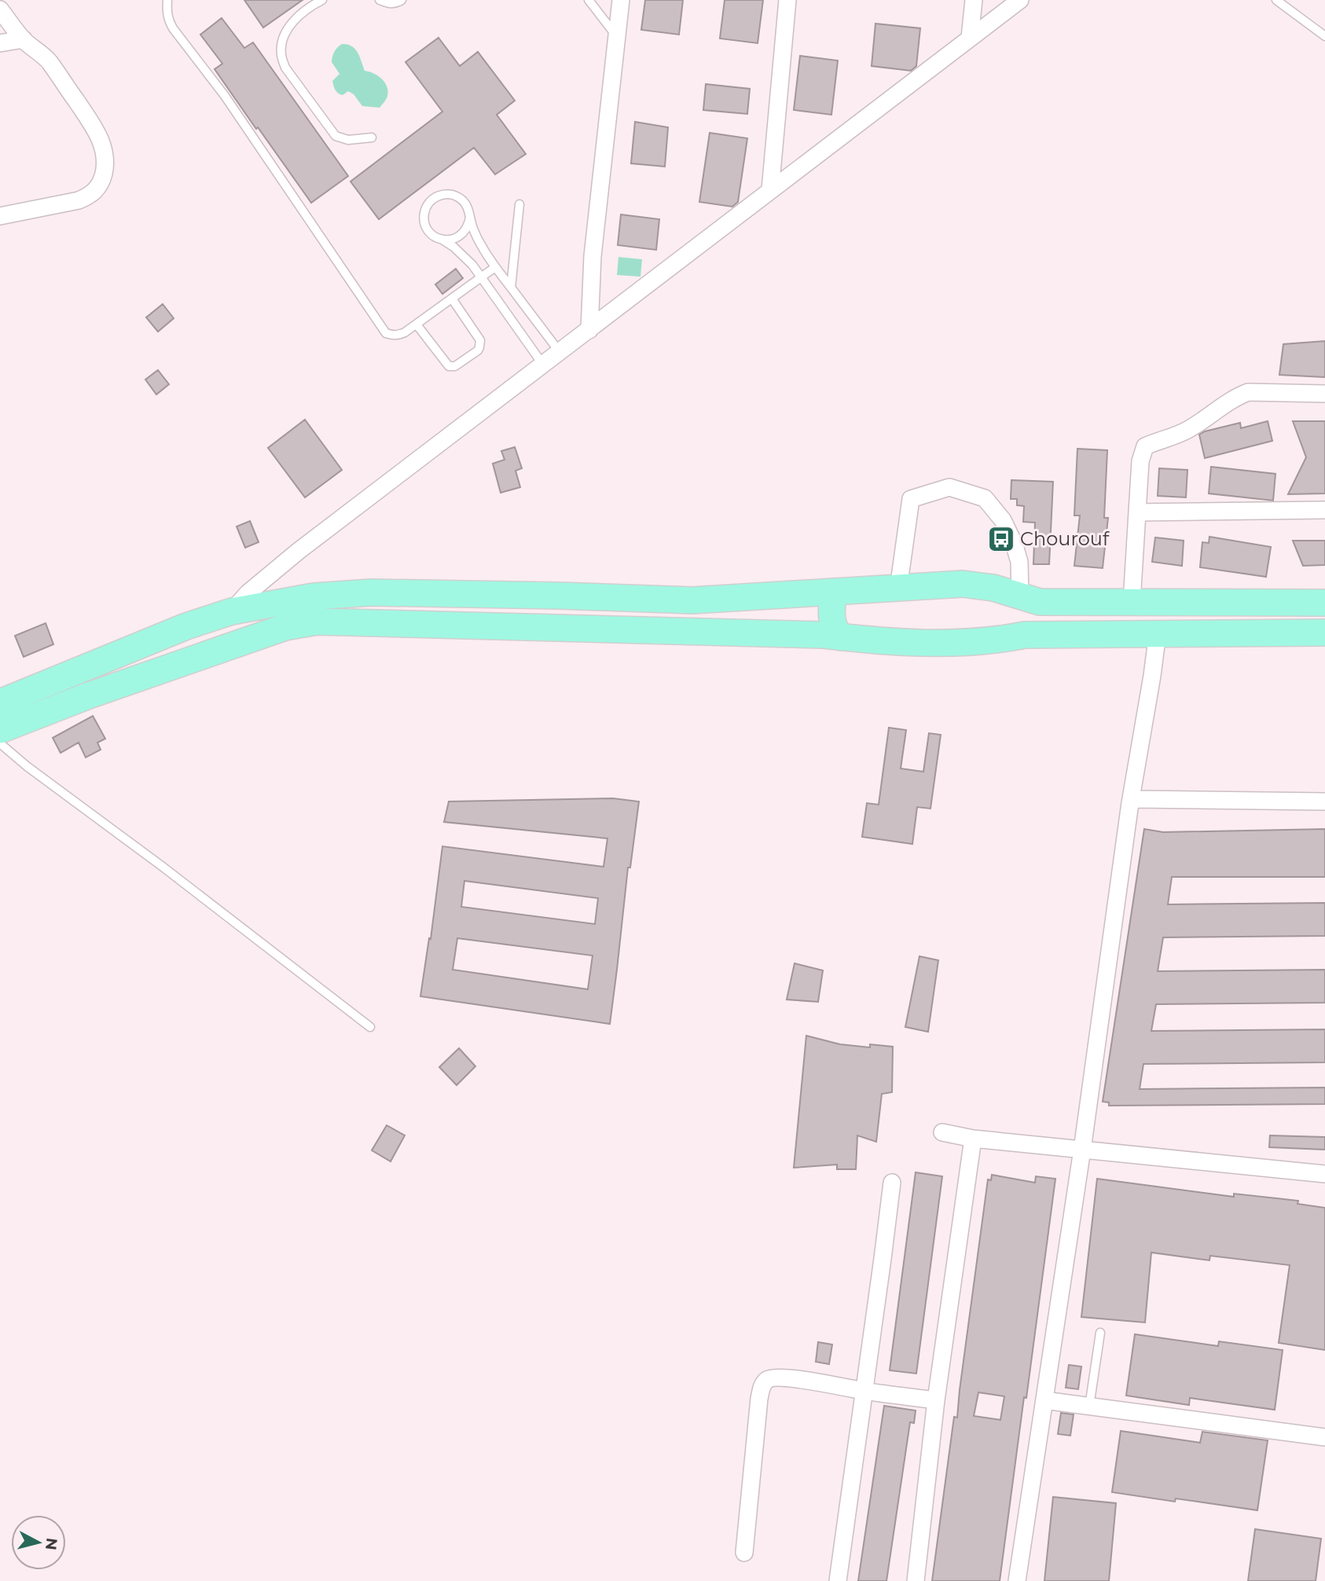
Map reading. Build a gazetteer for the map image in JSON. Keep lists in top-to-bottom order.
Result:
{
  "places": {
    "bus stop": ["Chourouf"]
  },
  "north": "right"
}
